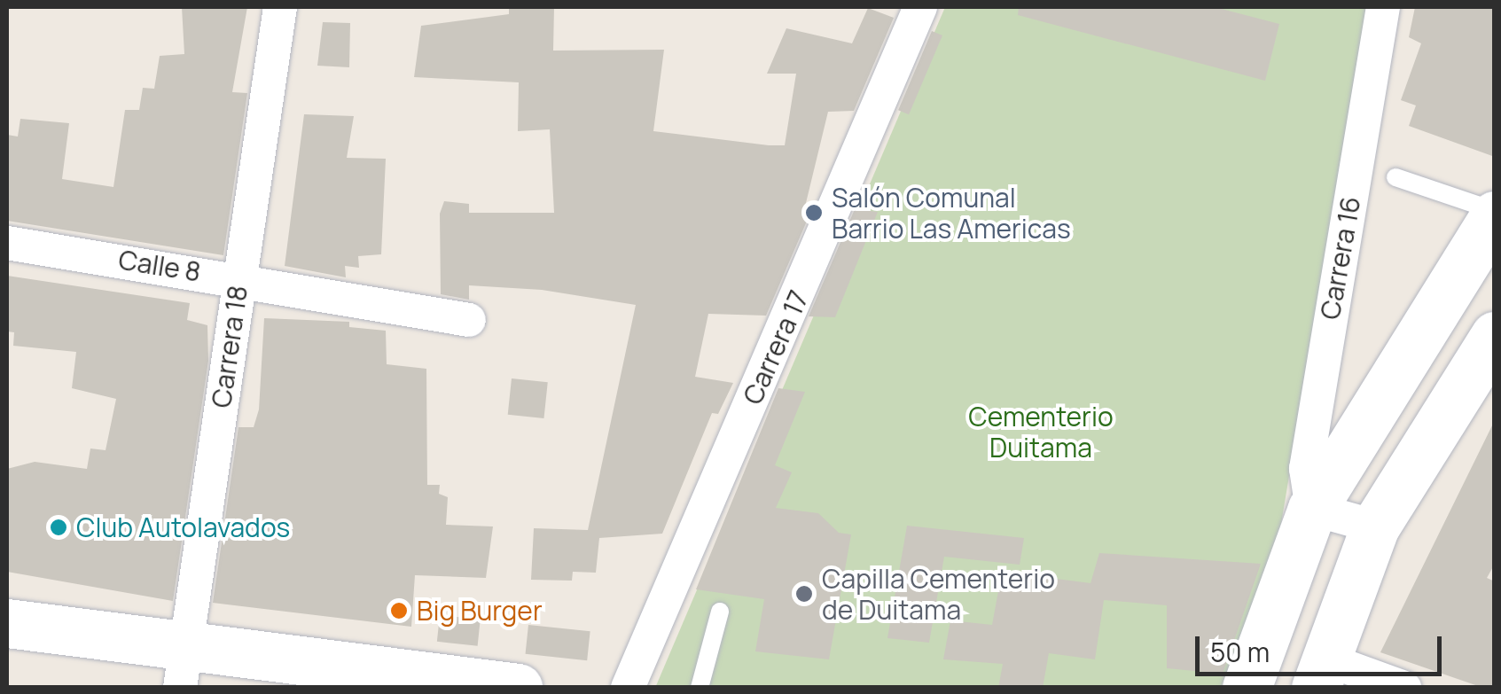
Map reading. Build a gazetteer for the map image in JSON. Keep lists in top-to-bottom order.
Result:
{
  "streets": {
    "main road": ["Carrera 16"],
    "street": ["Calle 8", "Carrera 18", "Carrera 17"]
  },
  "crossings": [
    ["Calle 8", "Carrera 18"]
  ],
  "parks": ["Cementerio Duitama"],
  "places": [
    "Salón Comunal Barrio Las Americas",
    "Club Autolavados",
    "Capilla Cementerio de Duitama",
    "Big Burger"
  ],
  "scale_bar": "50 m"
}
